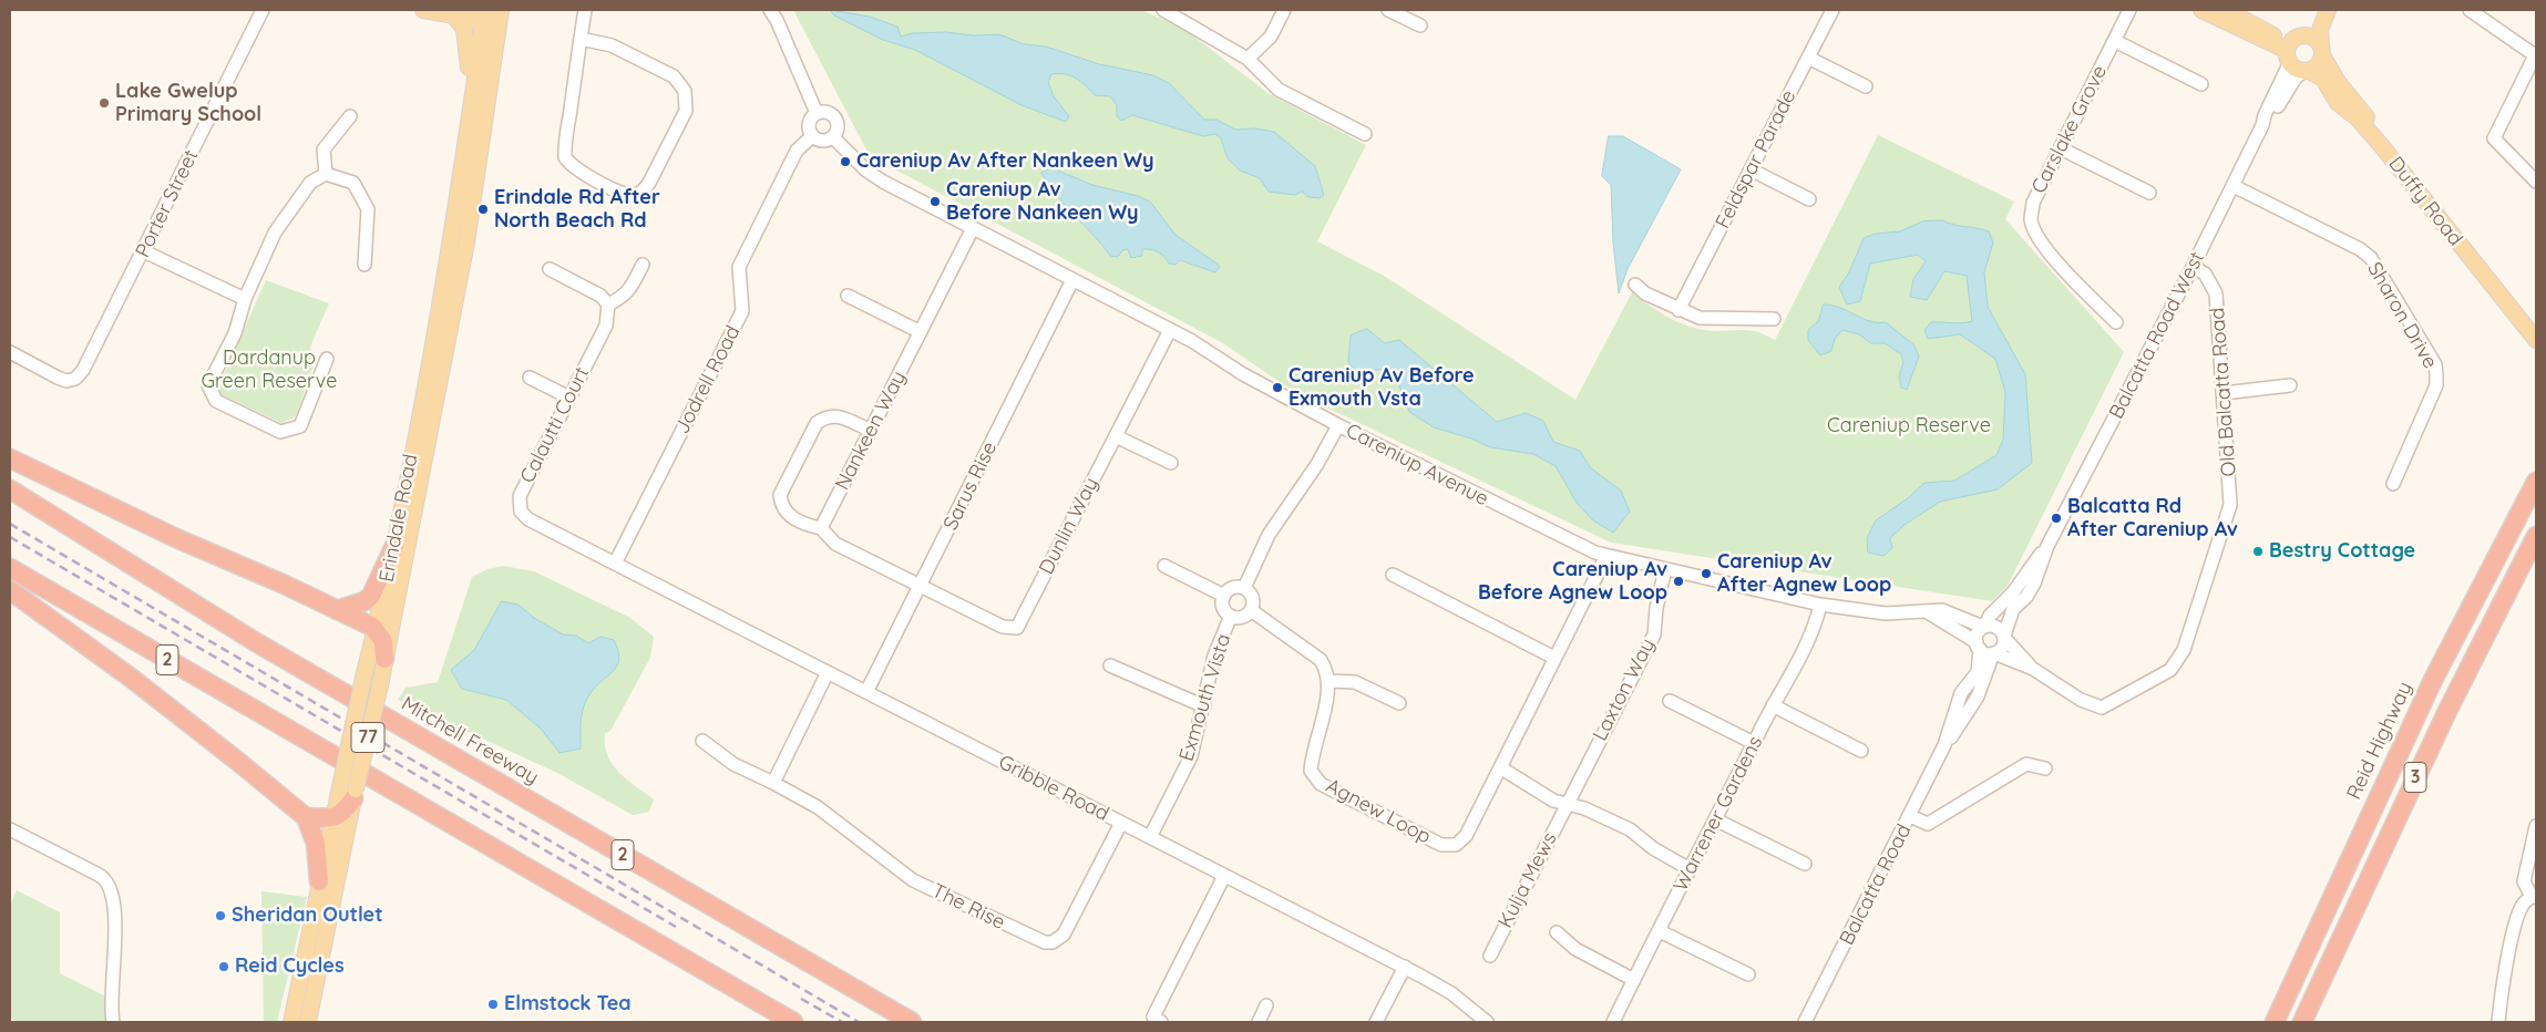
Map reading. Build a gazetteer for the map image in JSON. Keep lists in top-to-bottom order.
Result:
{
  "streets": {
    "highway": [
      "2",
      "Mitchell Freeway",
      "Reid Highway",
      "3"
    ],
    "main road": ["Duffy Road", "Erindale Road", "77"],
    "street": [
      "Carslake Grove",
      "Feldspar Parade",
      "Porter Street",
      "Sharon Drive",
      "Balcatta Road West",
      "Jodrell Road",
      "Old Balcatta Road",
      "Calautti Court",
      "Nankeen Way",
      "Careniup Avenue",
      "Sarus Rise",
      "Dunlin Way",
      "Laxton Way",
      "Exmouth Vista",
      "Gribble Road",
      "Agnew Loop",
      "Warrener Gardens",
      "Kulja Mews",
      "Balcatta Road",
      "The Rise"
    ]
  },
  "crossings": [
    ["Duffy Road", "Balcatta Road West"],
    ["Sharon Drive", "Balcatta Road West"],
    ["Balcatta Road West", "Old Balcatta Road"],
    ["Balcatta Road West", "Careniup Avenue"],
    ["Balcatta Road West", "Balcatta Road"],
    ["Jodrell Road", "Calautti Court"],
    ["Jodrell Road", "Careniup Avenue"],
    ["Jodrell Road", "Gribble Road"],
    ["Calautti Court", "Gribble Road"],
    ["Nankeen Way", "Careniup Avenue"],
    ["Careniup Avenue", "Sarus Rise"],
    ["Careniup Avenue", "Dunlin Way"],
    ["Careniup Avenue", "Laxton Way"],
    ["Careniup Avenue", "Agnew Loop"],
    ["Careniup Avenue", "Warrener Gardens"],
    ["Careniup Avenue", "Balcatta Road"],
    ["Sarus Rise", "Dunlin Way"],
    ["Sarus Rise", "Gribble Road"],
    ["Laxton Way", "Kulja Mews"],
    ["Exmouth Vista", "Gribble Road"],
    ["Gribble Road", "The Rise"]
  ],
  "parks": ["Dardanup Green Reserve", "Careniup Reserve"],
  "places": [
    "Lake Gwelup Primary School",
    "Careniup Av After Nankeen Wy",
    "Careniup Av Before Nankeen Wy",
    "Erindale Rd After North Beach Rd",
    "Careniup Av Before Exmouth Vsta",
    "Balcatta Rd After Careniup Av",
    "Bestry Cottage",
    "Careniup Av After Agnew Loop",
    "Careniup Av Before Agnew Loop",
    "Sheridan Outlet",
    "Reid Cycles",
    "Elmstock Tea"
  ]
}
